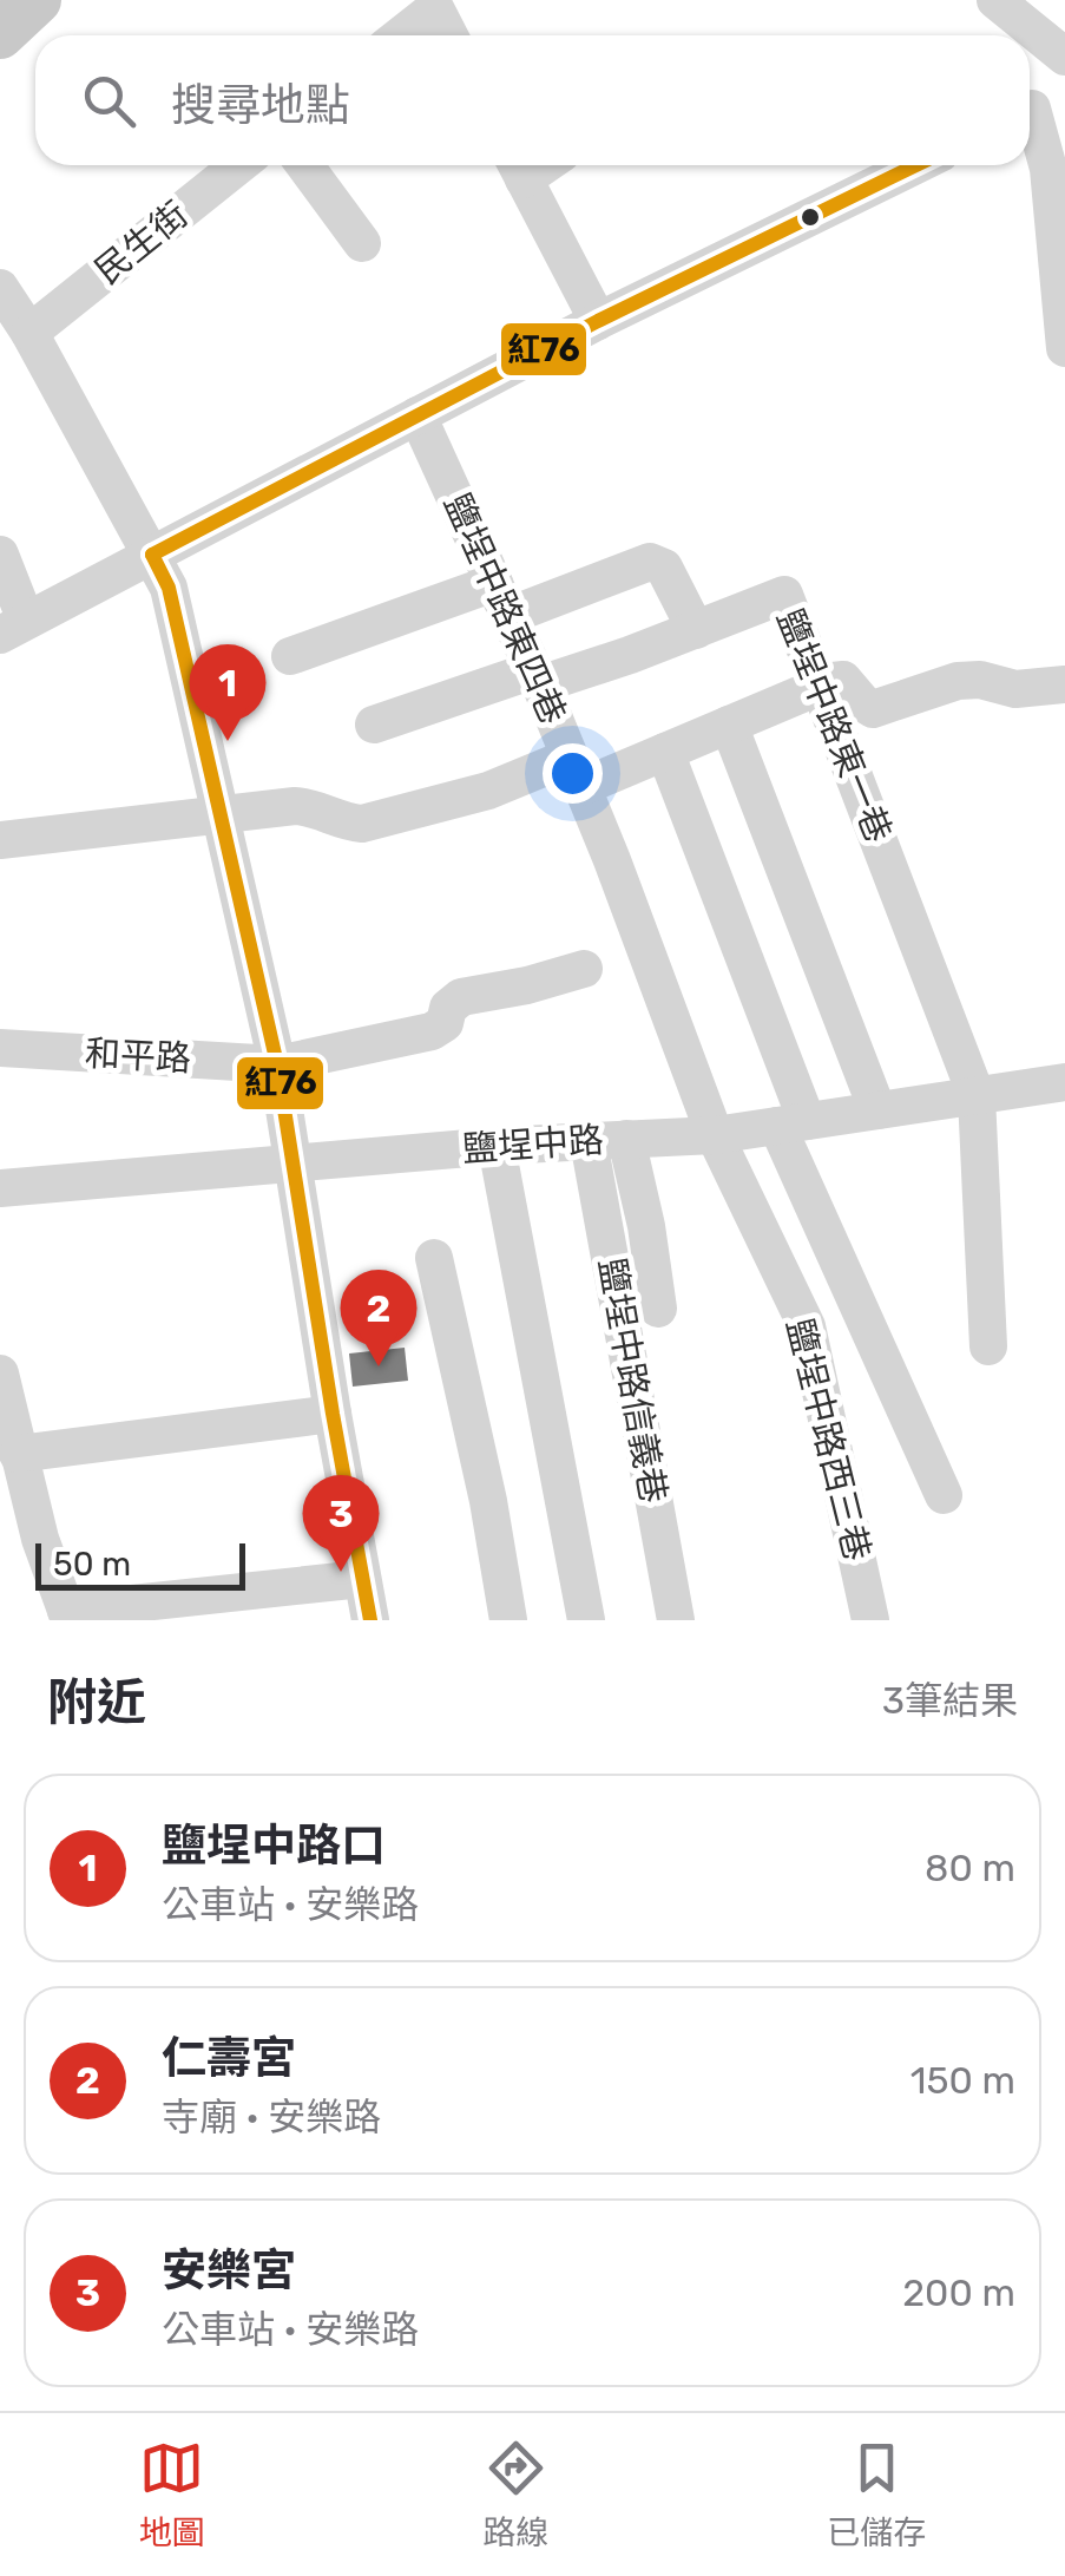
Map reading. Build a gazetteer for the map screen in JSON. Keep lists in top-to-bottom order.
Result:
{
  "streets": {
    "street": [
      "民生街",
      "鹽埕中路東四巷",
      "鹽埕中路東一巷",
      "和平路",
      "鹽埕中路",
      "鹽埕中路信義巷",
      "鹽埕中路西三巷"
    ]
  },
  "crossings": [
    ["鹽埕中路東四巷", "鹽埕中路東一巷"],
    ["鹽埕中路東四巷", "鹽埕中路"],
    ["鹽埕中路東四巷", "鹽埕中路西三巷"],
    ["鹽埕中路東一巷", "鹽埕中路"],
    ["鹽埕中路", "鹽埕中路信義巷"],
    ["鹽埕中路", "鹽埕中路西三巷"]
  ],
  "lines": ["transit line 紅76"],
  "scale_bar": "50 m",
  "page": {
    "search": "搜尋地點",
    "pins": ["1", "2", "3"],
    "scale": "50 m",
    "heading": ["附近", "3筆結果"],
    "list": [
      {
        "mark": "1",
        "name": "鹽埕中路口",
        "note": "公車站 · 安樂路",
        "value": "80 m"
      },
      {
        "mark": "2",
        "name": "仁壽宮",
        "note": "寺廟 · 安樂路",
        "value": "150 m"
      },
      {
        "mark": "3",
        "name": "安樂宮",
        "note": "公車站 · 安樂路",
        "value": "200 m"
      }
    ],
    "nav": ["地圖", "路線", "已儲存"]
  }
}
